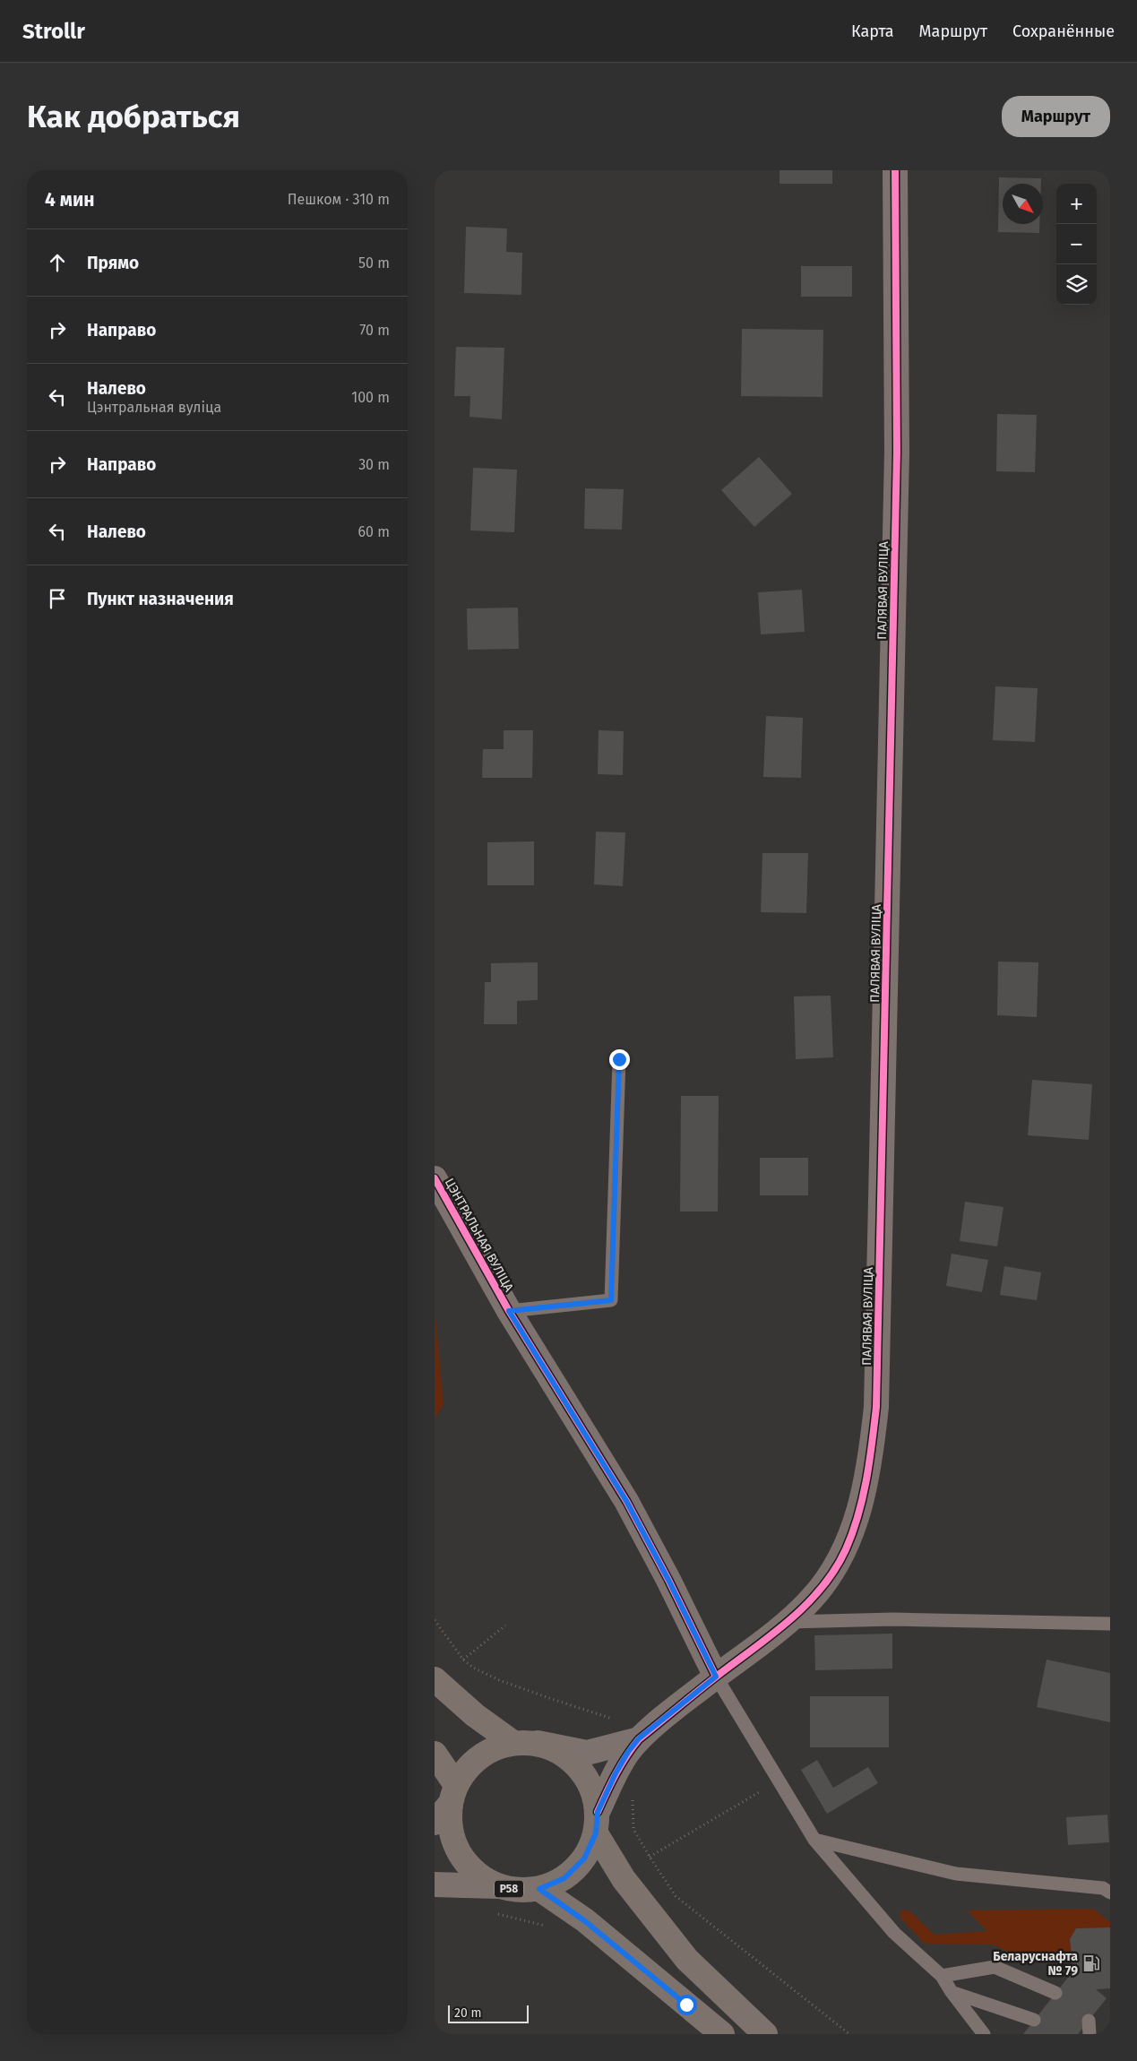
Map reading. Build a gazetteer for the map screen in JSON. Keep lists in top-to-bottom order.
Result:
{
  "streets": {
    "main road": ["Р58"],
    "street": ["ПАЛЯВАЯ ВУЛІЦА", "ЦЭНТРАЛЬНАЯ ВУЛІЦА"]
  },
  "crossings": [
    ["ПАЛЯВАЯ ВУЛІЦА", "ЦЭНТРАЛЬНАЯ ВУЛІЦА"]
  ],
  "places": {
    "fuel station": ["Беларуснафта № 79"]
  },
  "scale_bar": "20 m",
  "north": "bottom right",
  "page": {
    "header": "Strollr",
    "nav": ["Карта", "Маршрут", "Сохранённые"],
    "buttons": "Маршрут",
    "title": "Как добраться",
    "heading": ["4 мин", "Пешком · 310 m"],
    "map_buttons": ["+", "−"],
    "list": [
      ["Прямо", "50 m"],
      ["Направо", "70 m"],
      ["Налево", "Цэнтральная вуліца", "100 m"],
      ["Направо", "30 m"],
      ["Налево", "60 m"],
      "Пункт назначения"
    ],
    "scale": "20 m"
  }
}
